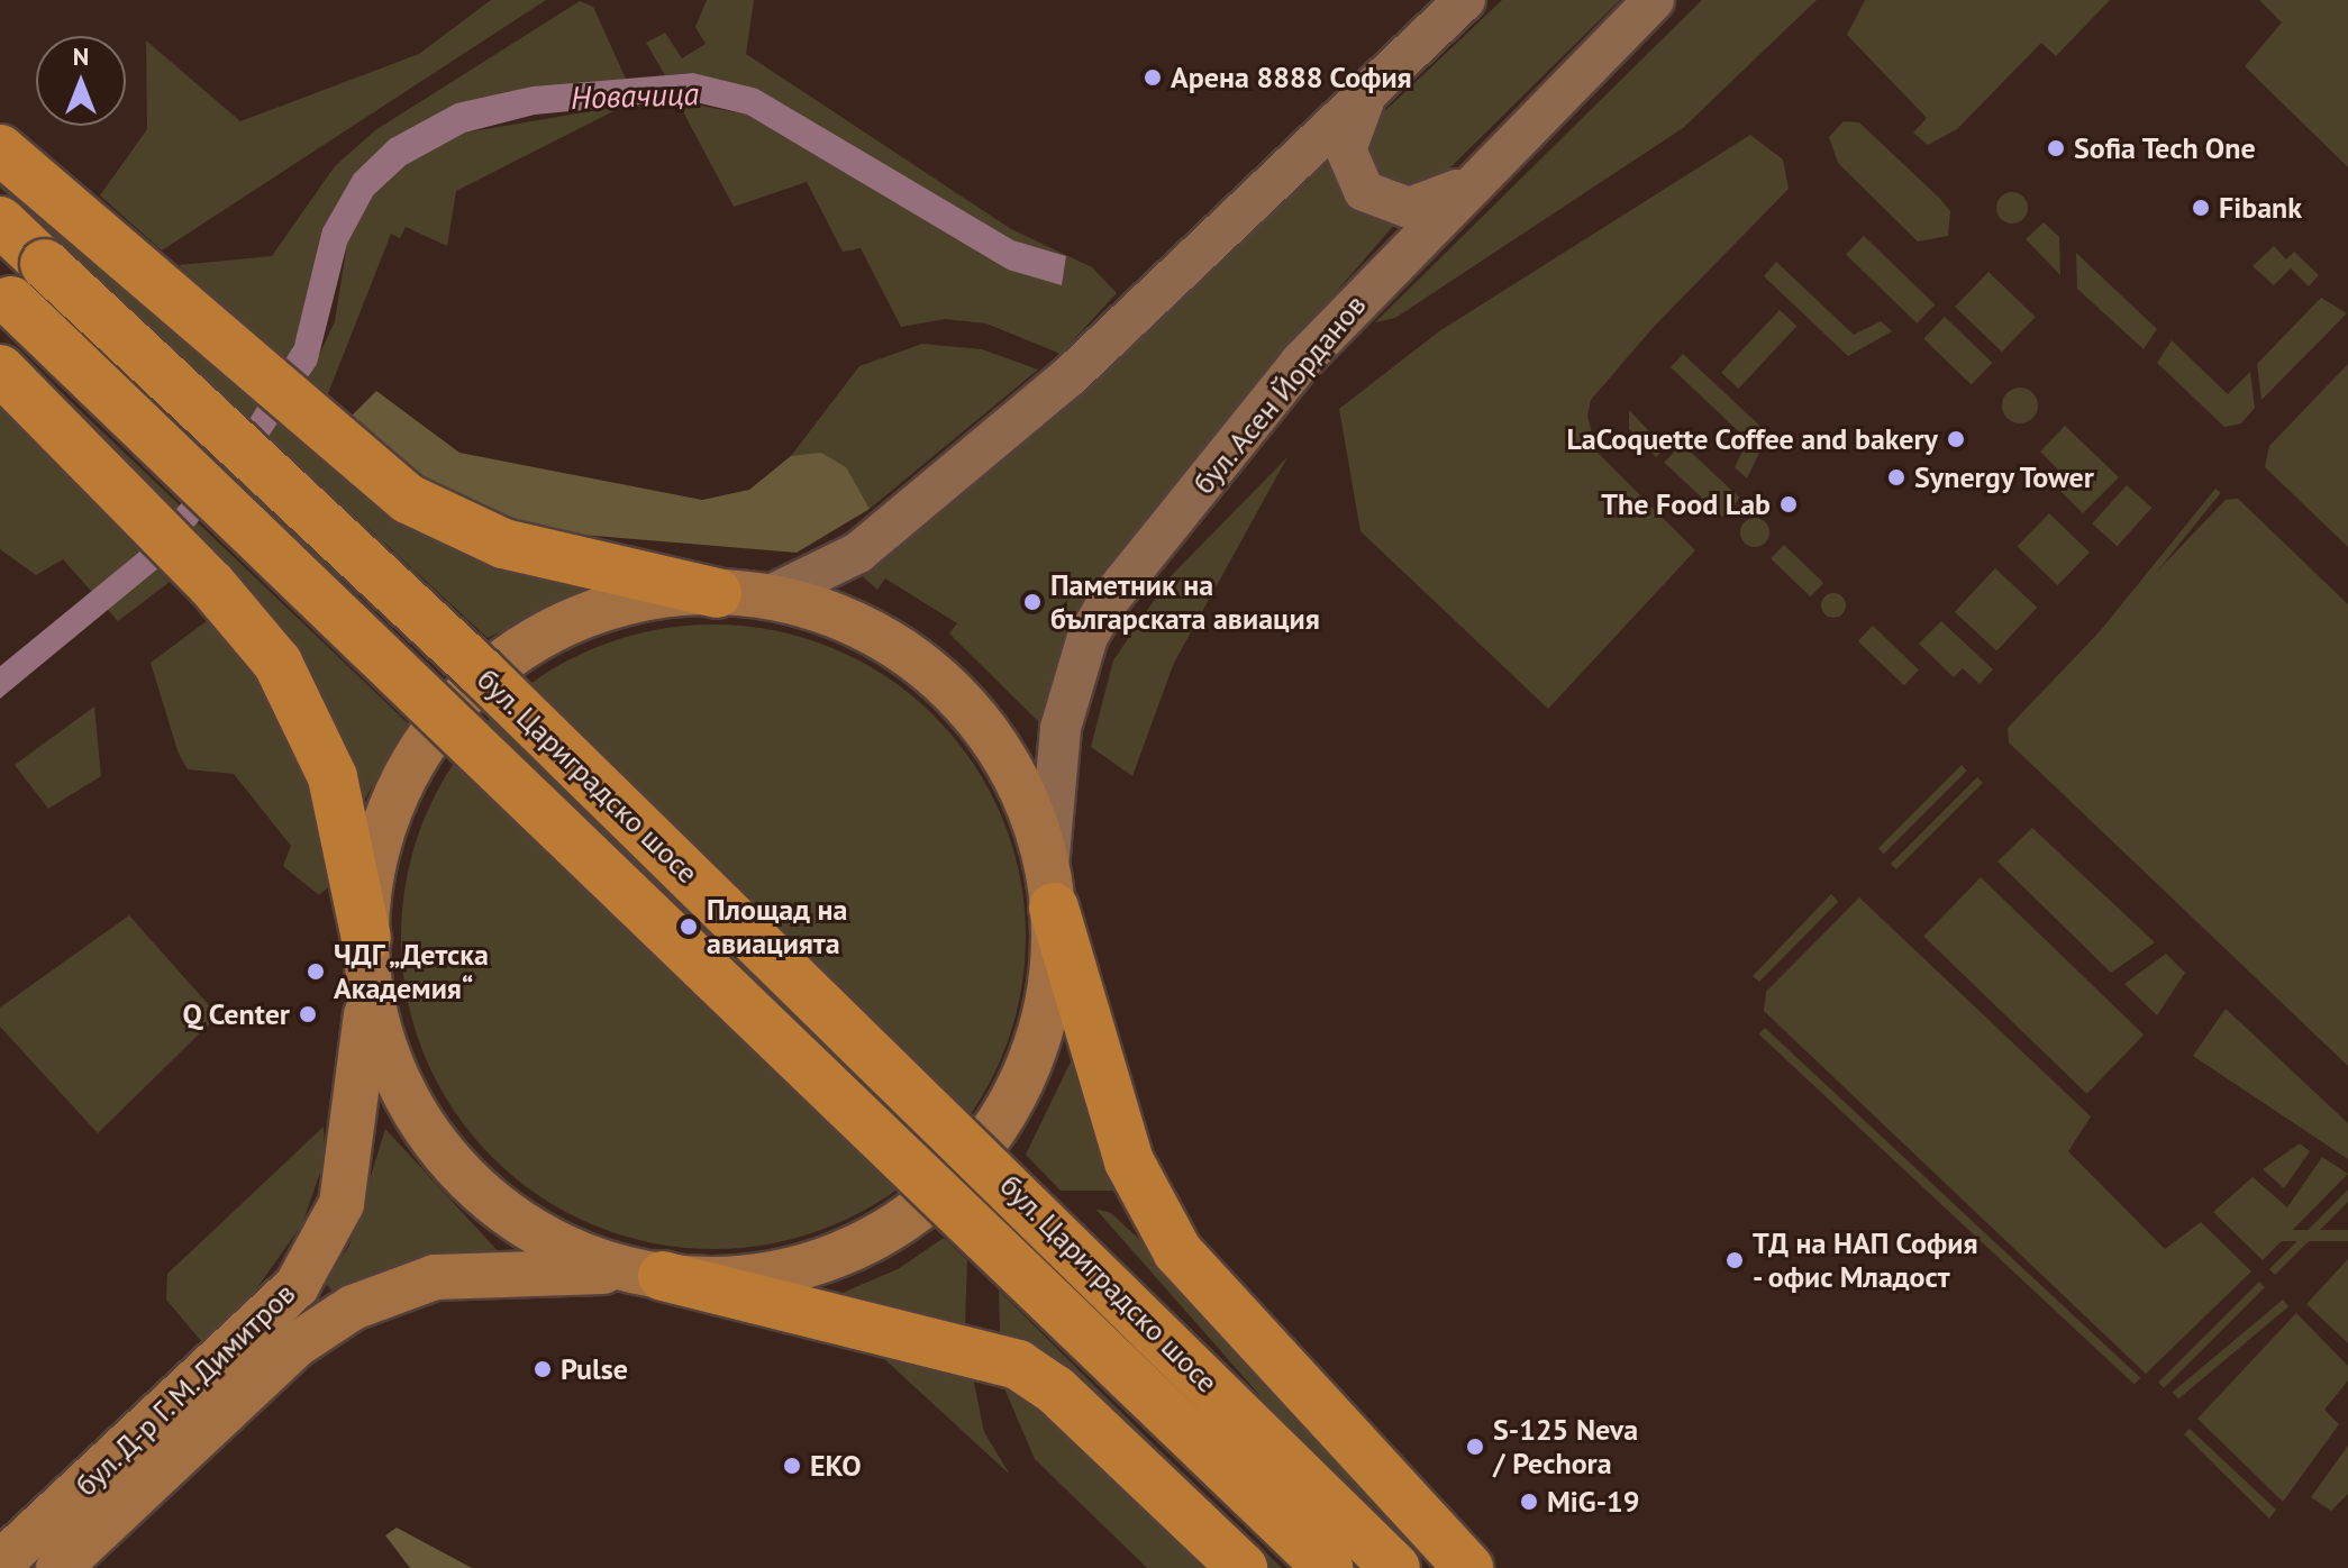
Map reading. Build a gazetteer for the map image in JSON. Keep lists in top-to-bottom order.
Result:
{
  "streets": {
    "highway": ["бул. Цариградско шосе"],
    "main road": ["бул. Асен Йорданов", "бул. Д-р Г. М. Димитров"]
  },
  "crossings": [
    ["бул. Асен Йорданов", "бул. Д-р Г. М. Димитров"]
  ],
  "water": ["Новачица"],
  "places": [
    "Арена 8888 София",
    "Sofia Tech One",
    "Fibank",
    "LaCoquette Coffee and bakery",
    "Synergy Tower",
    "The Food Lab",
    "Паметник на българската авиация",
    "Площад на авиацията",
    "ЧДГ „Детска Академия“",
    "Q Center",
    "ТД на НАП София - офис Младост",
    "Pulse",
    "S-125 Neva / Pechora",
    "EKO",
    "MiG-19"
  ],
  "north": "top"
}
